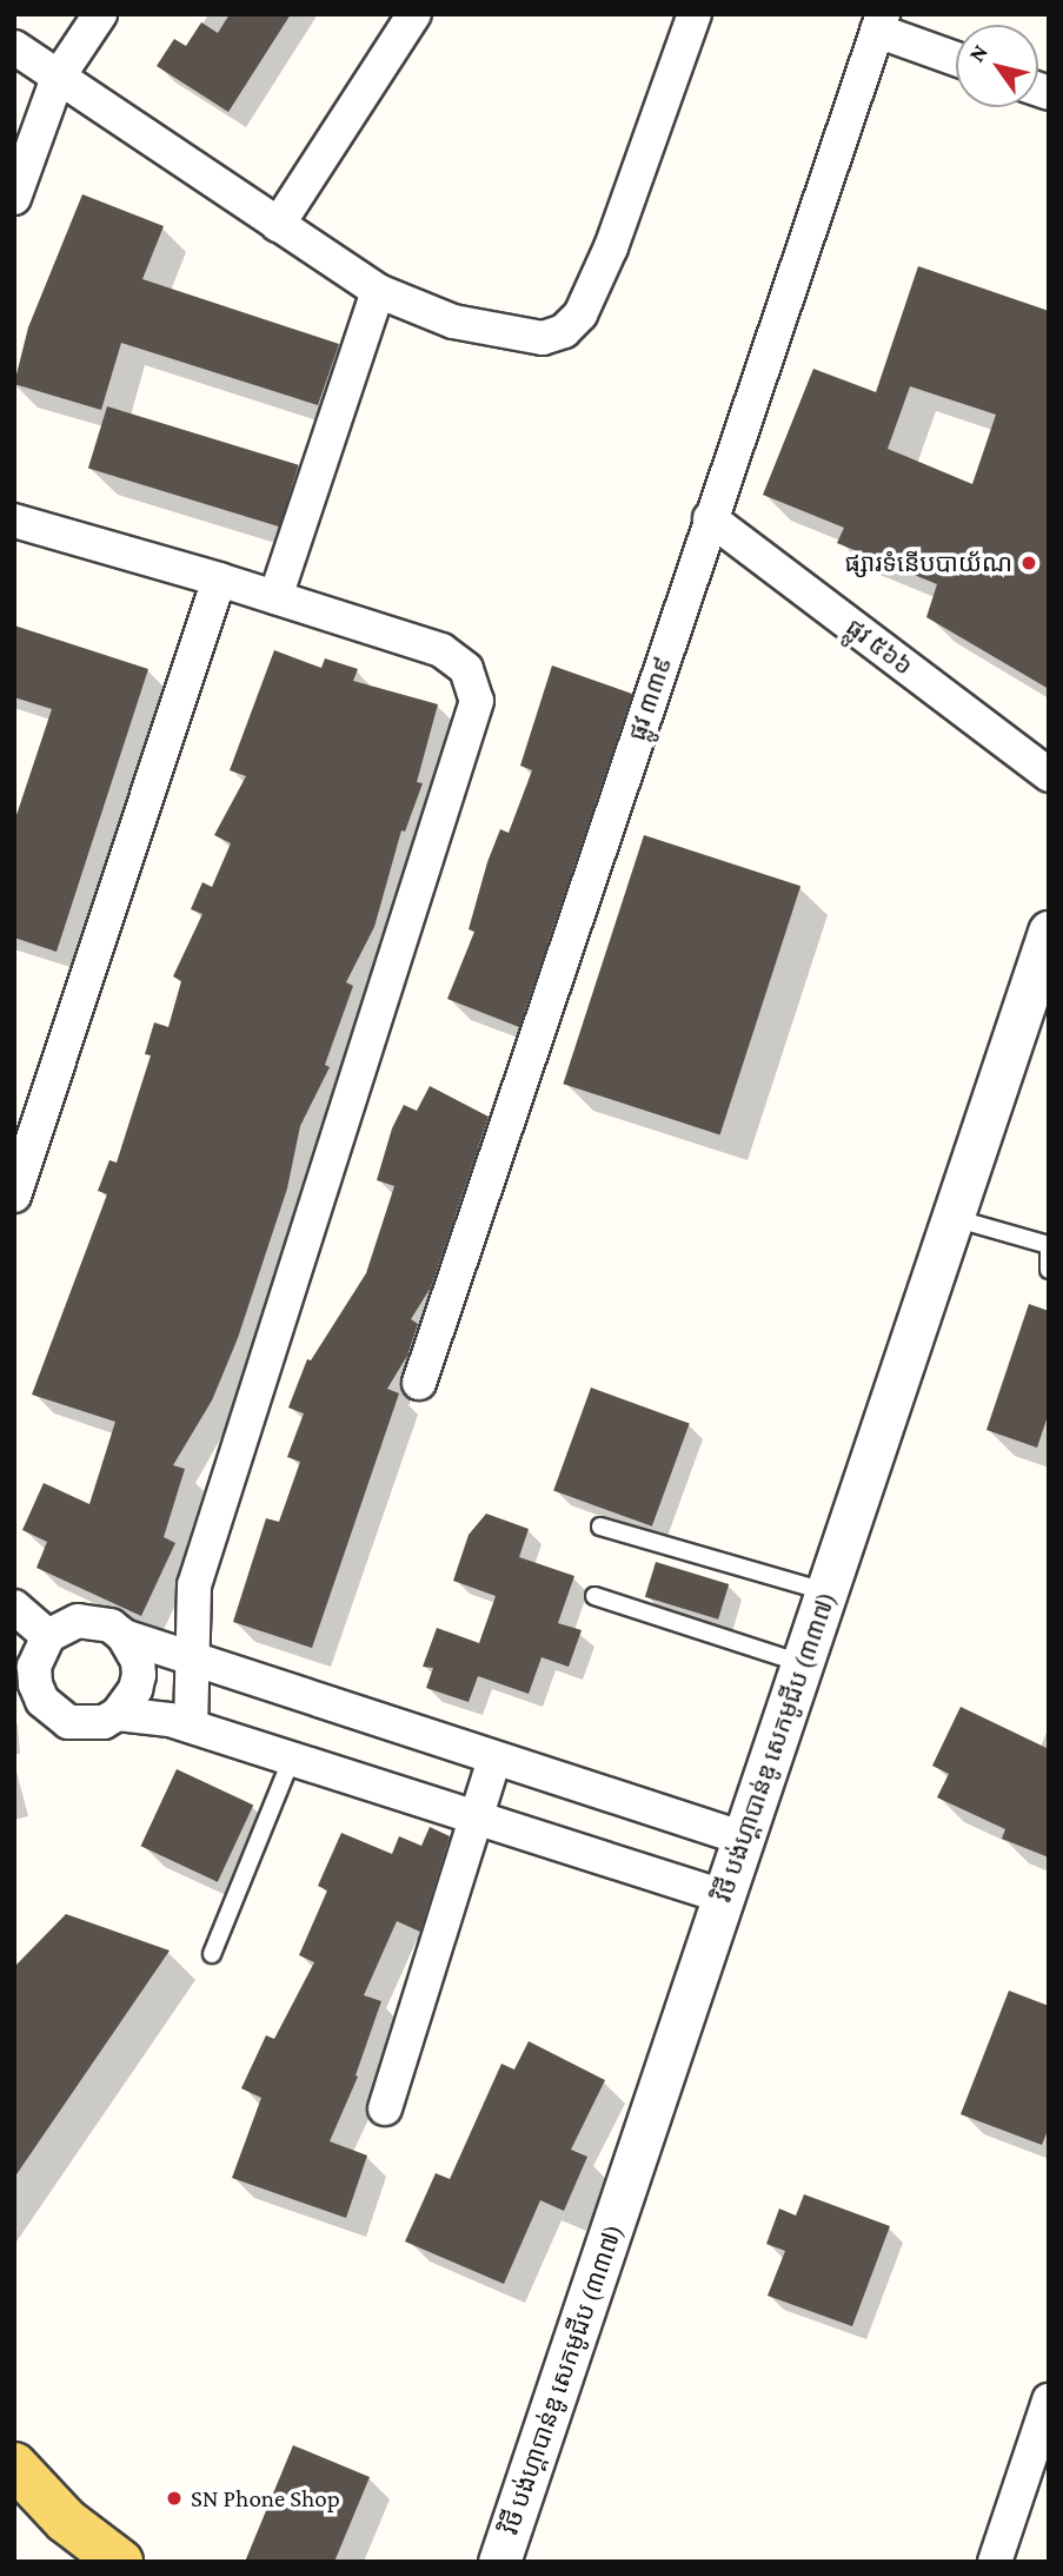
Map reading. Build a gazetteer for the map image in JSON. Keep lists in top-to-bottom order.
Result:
{
  "streets": {
    "street": ["ផ្លូវ ៥៦៦", "ផ្លូវ ៣៣៩", "វិថី បង់ហ្គាបាន់ឌូ សេកមូជីប (៣៣៧)"]
  },
  "crossings": [
    ["ផ្លូវ ៥៦៦", "ផ្លូវ ៣៣៩"]
  ],
  "places": ["ផ្សារទំនើបបាយ័ណ", "SN Phone Shop"],
  "north": "top left"
}
